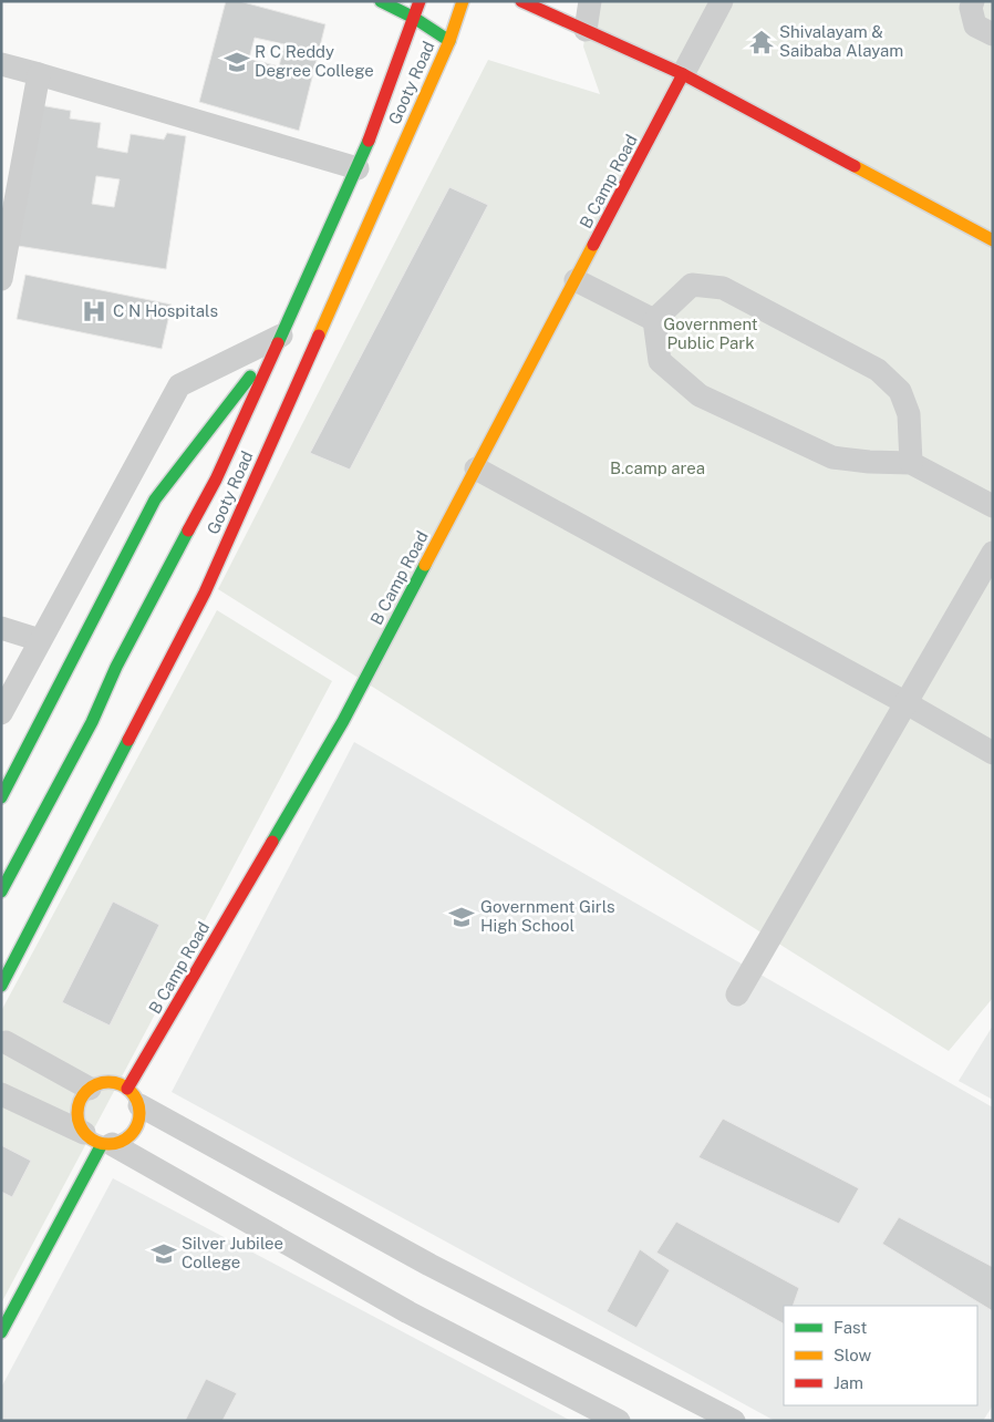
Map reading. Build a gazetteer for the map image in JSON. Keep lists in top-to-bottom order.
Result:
{
  "streets": {
    "main road": ["Gooty Road", "B Camp Road"]
  },
  "parks": ["Government Public Park", "B.camp area"],
  "places": {
    "temple": ["Shivalayam & Saibaba Alayam"],
    "school or university": ["R C Reddy Degree College", "Government Girls High School", "Silver Jubilee College"],
    "hospital": ["C N Hospitals"]
  },
  "legend": ["Fast", "Slow", "Jam"]
}
